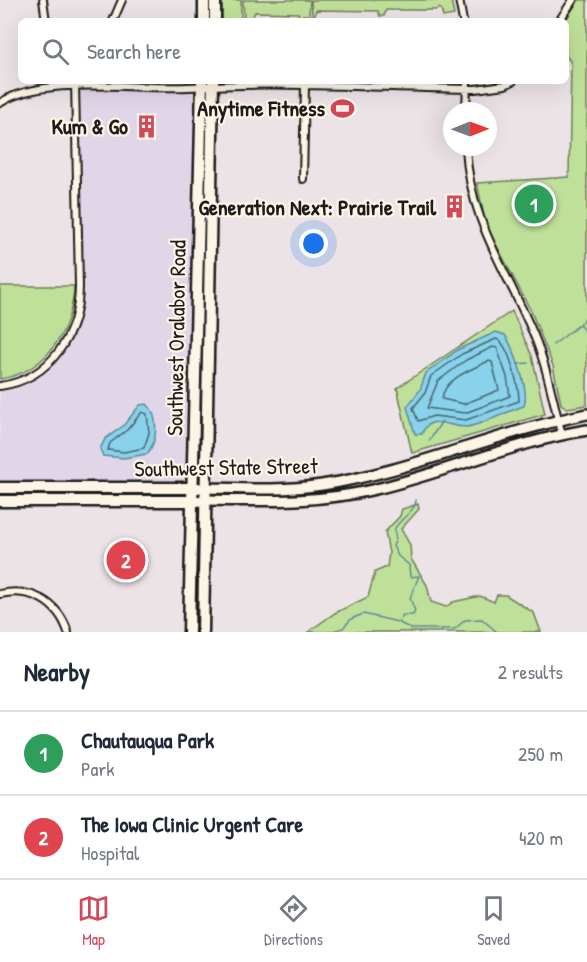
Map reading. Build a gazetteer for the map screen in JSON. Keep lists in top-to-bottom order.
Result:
{
  "streets": {
    "main road": ["Southwest Oralabor Road", "Southwest State Street"]
  },
  "crossings": [
    ["Southwest Oralabor Road", "Southwest State Street"]
  ],
  "places": {
    "sports": ["Anytime Fitness"],
    "building": ["Kum & Go", "Generation Next: Prairie Trail"]
  },
  "north": "right",
  "page": {
    "search": "Search here",
    "pins": ["1", "2"],
    "heading": ["Nearby", "2 results"],
    "list": [
      {
        "mark": "1",
        "name": "Chautauqua Park",
        "note": "Park",
        "value": "250 m"
      },
      {
        "mark": "2",
        "name": "The Iowa Clinic Urgent Care",
        "note": "Hospital",
        "value": "420 m"
      }
    ],
    "nav": ["Map", "Directions", "Saved"]
  }
}
